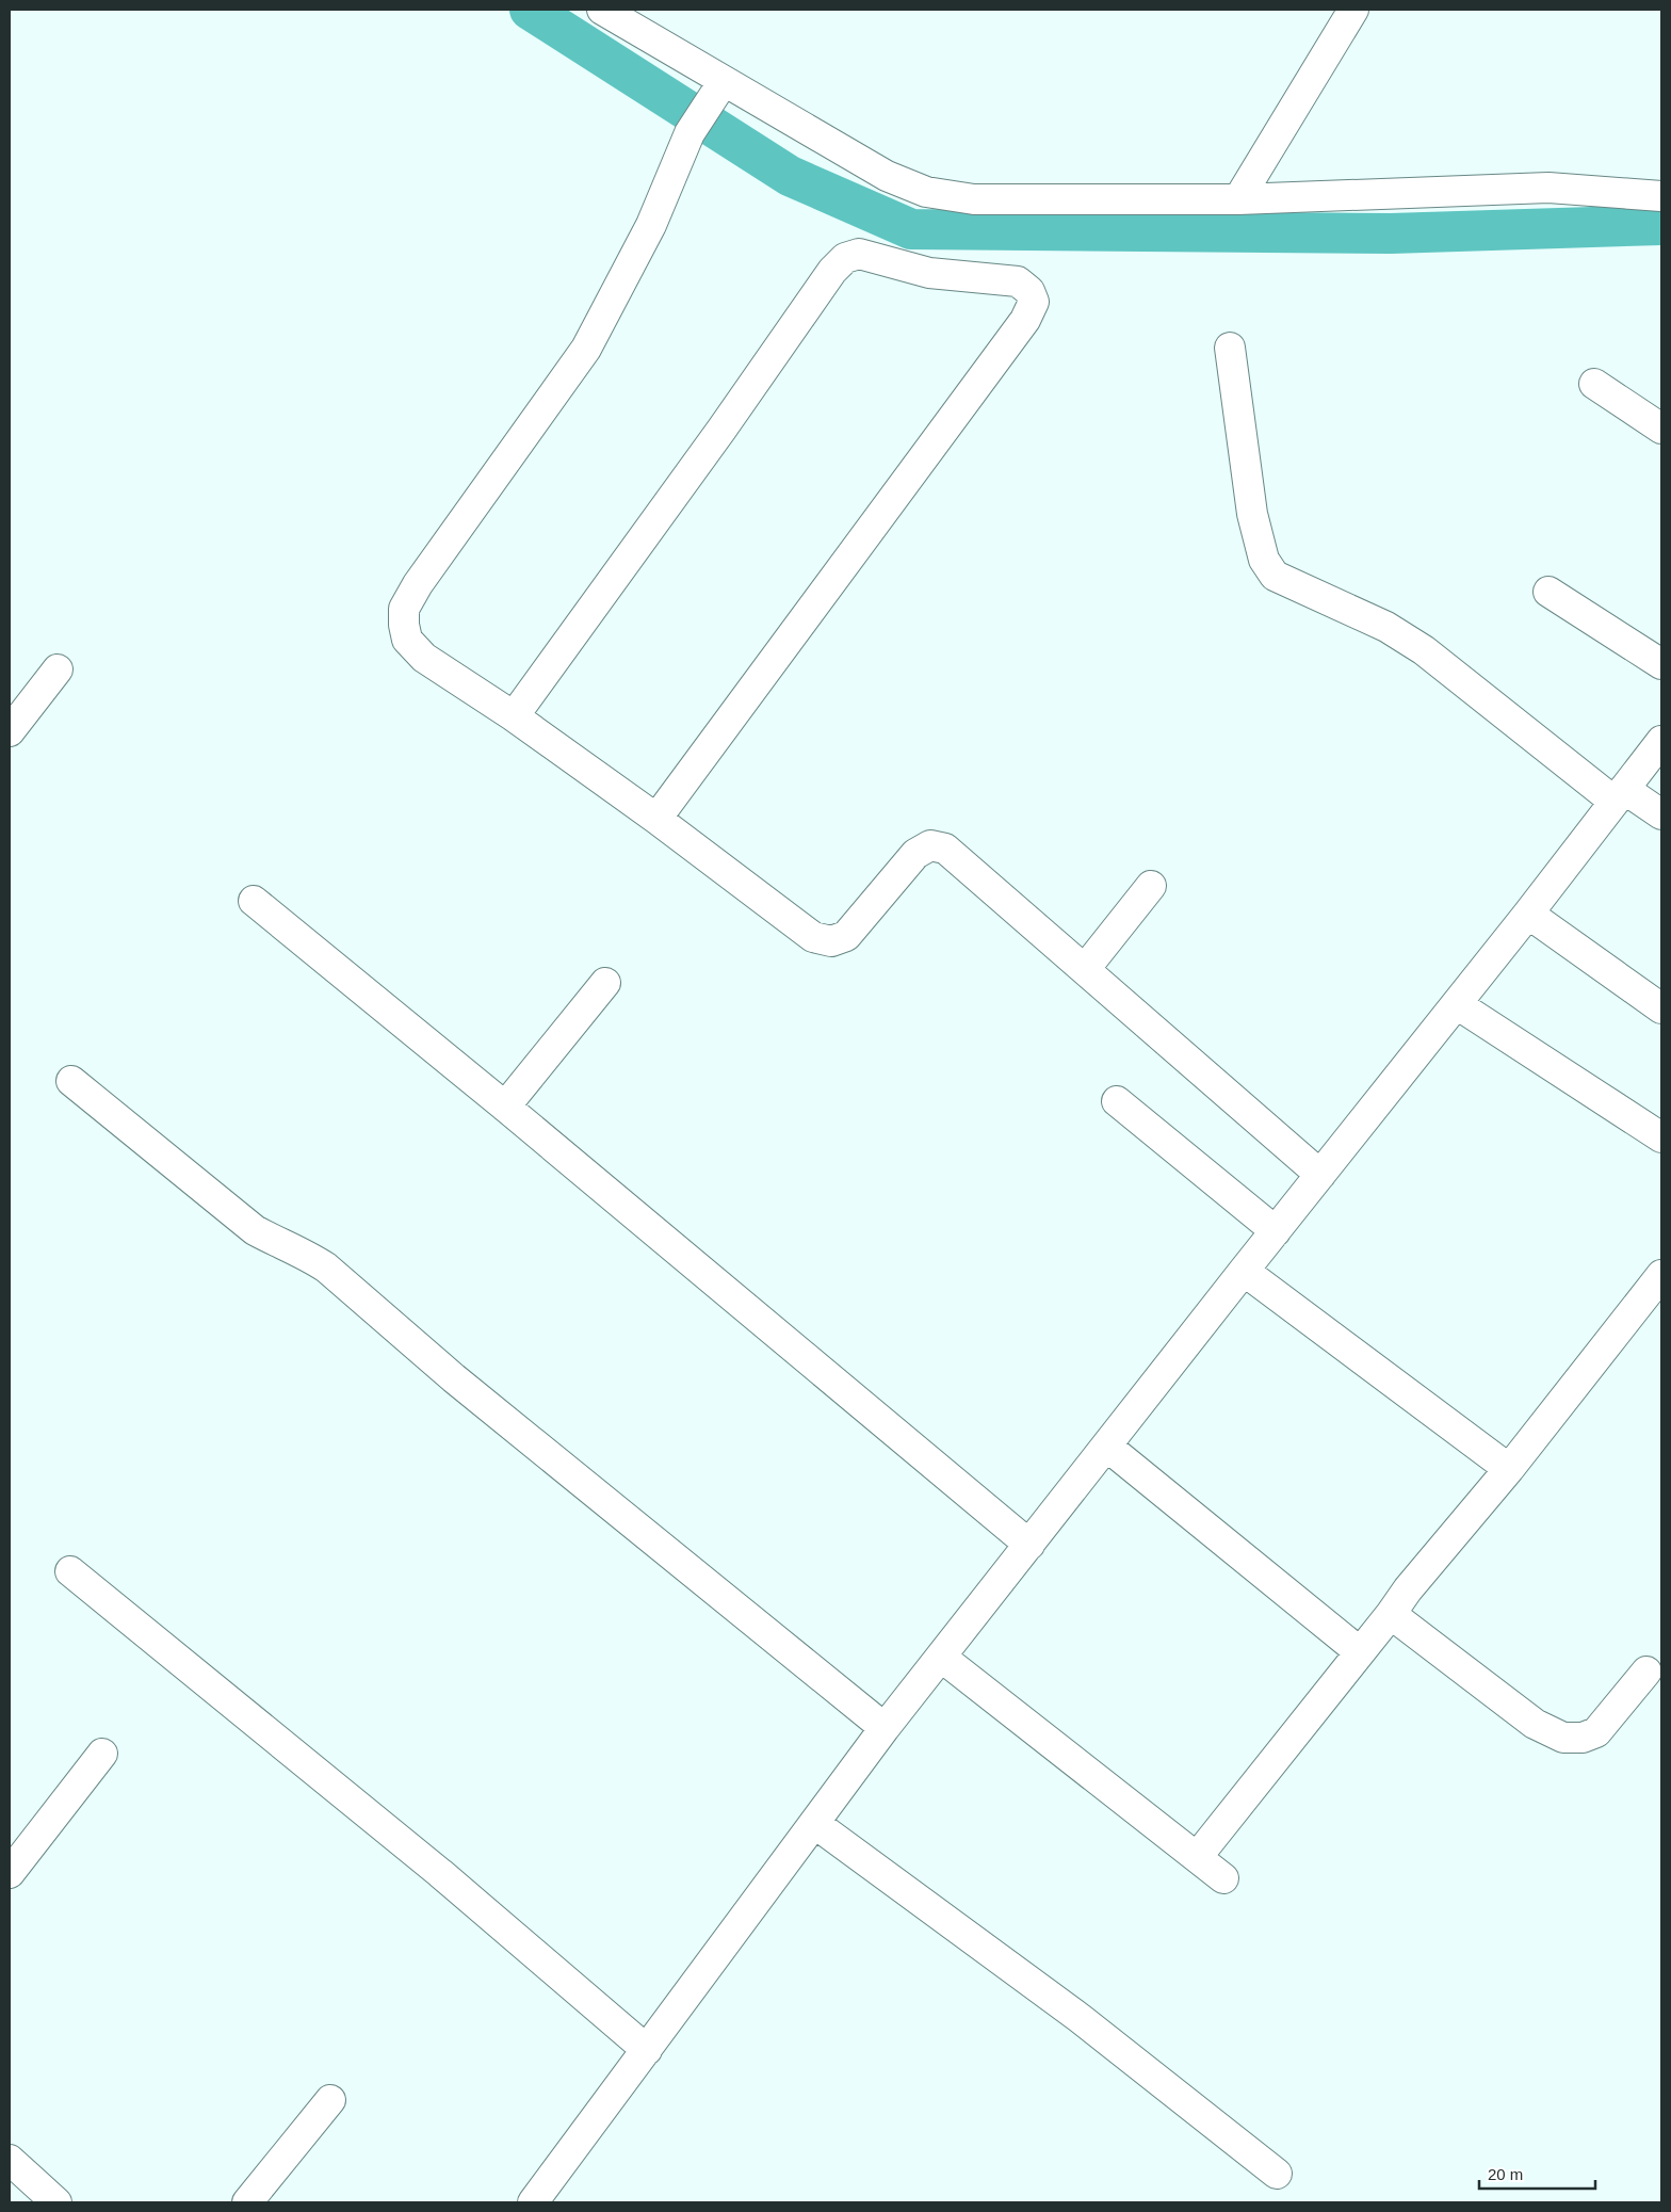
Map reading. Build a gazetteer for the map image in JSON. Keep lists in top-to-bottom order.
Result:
{
  "scale_bar": "20 m"
}
